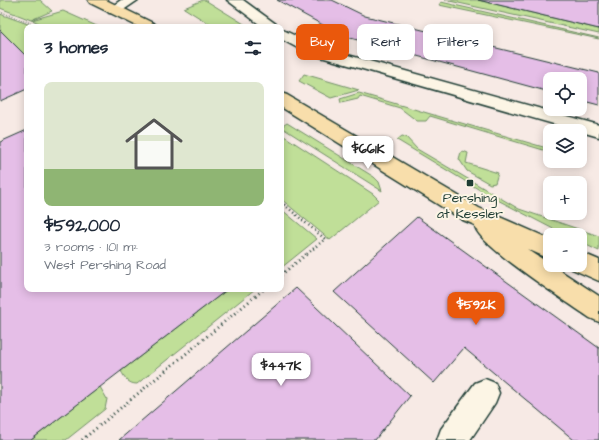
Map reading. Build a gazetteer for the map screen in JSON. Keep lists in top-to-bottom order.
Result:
{
  "places": {
    "transit": ["Pershing at Kessler"]
  },
  "page": {
    "chip": ["Buy", "Rent", "Filters"],
    "heading": "3 homes",
    "map_buttons": ["+", "−"],
    "list": [
      {
        "name": "$592,000",
        "note": "3 rooms · 101 m² · West Pershing Road"
      }
    ],
    "price": ["$661K", "$592K", "$447K"]
  }
}
